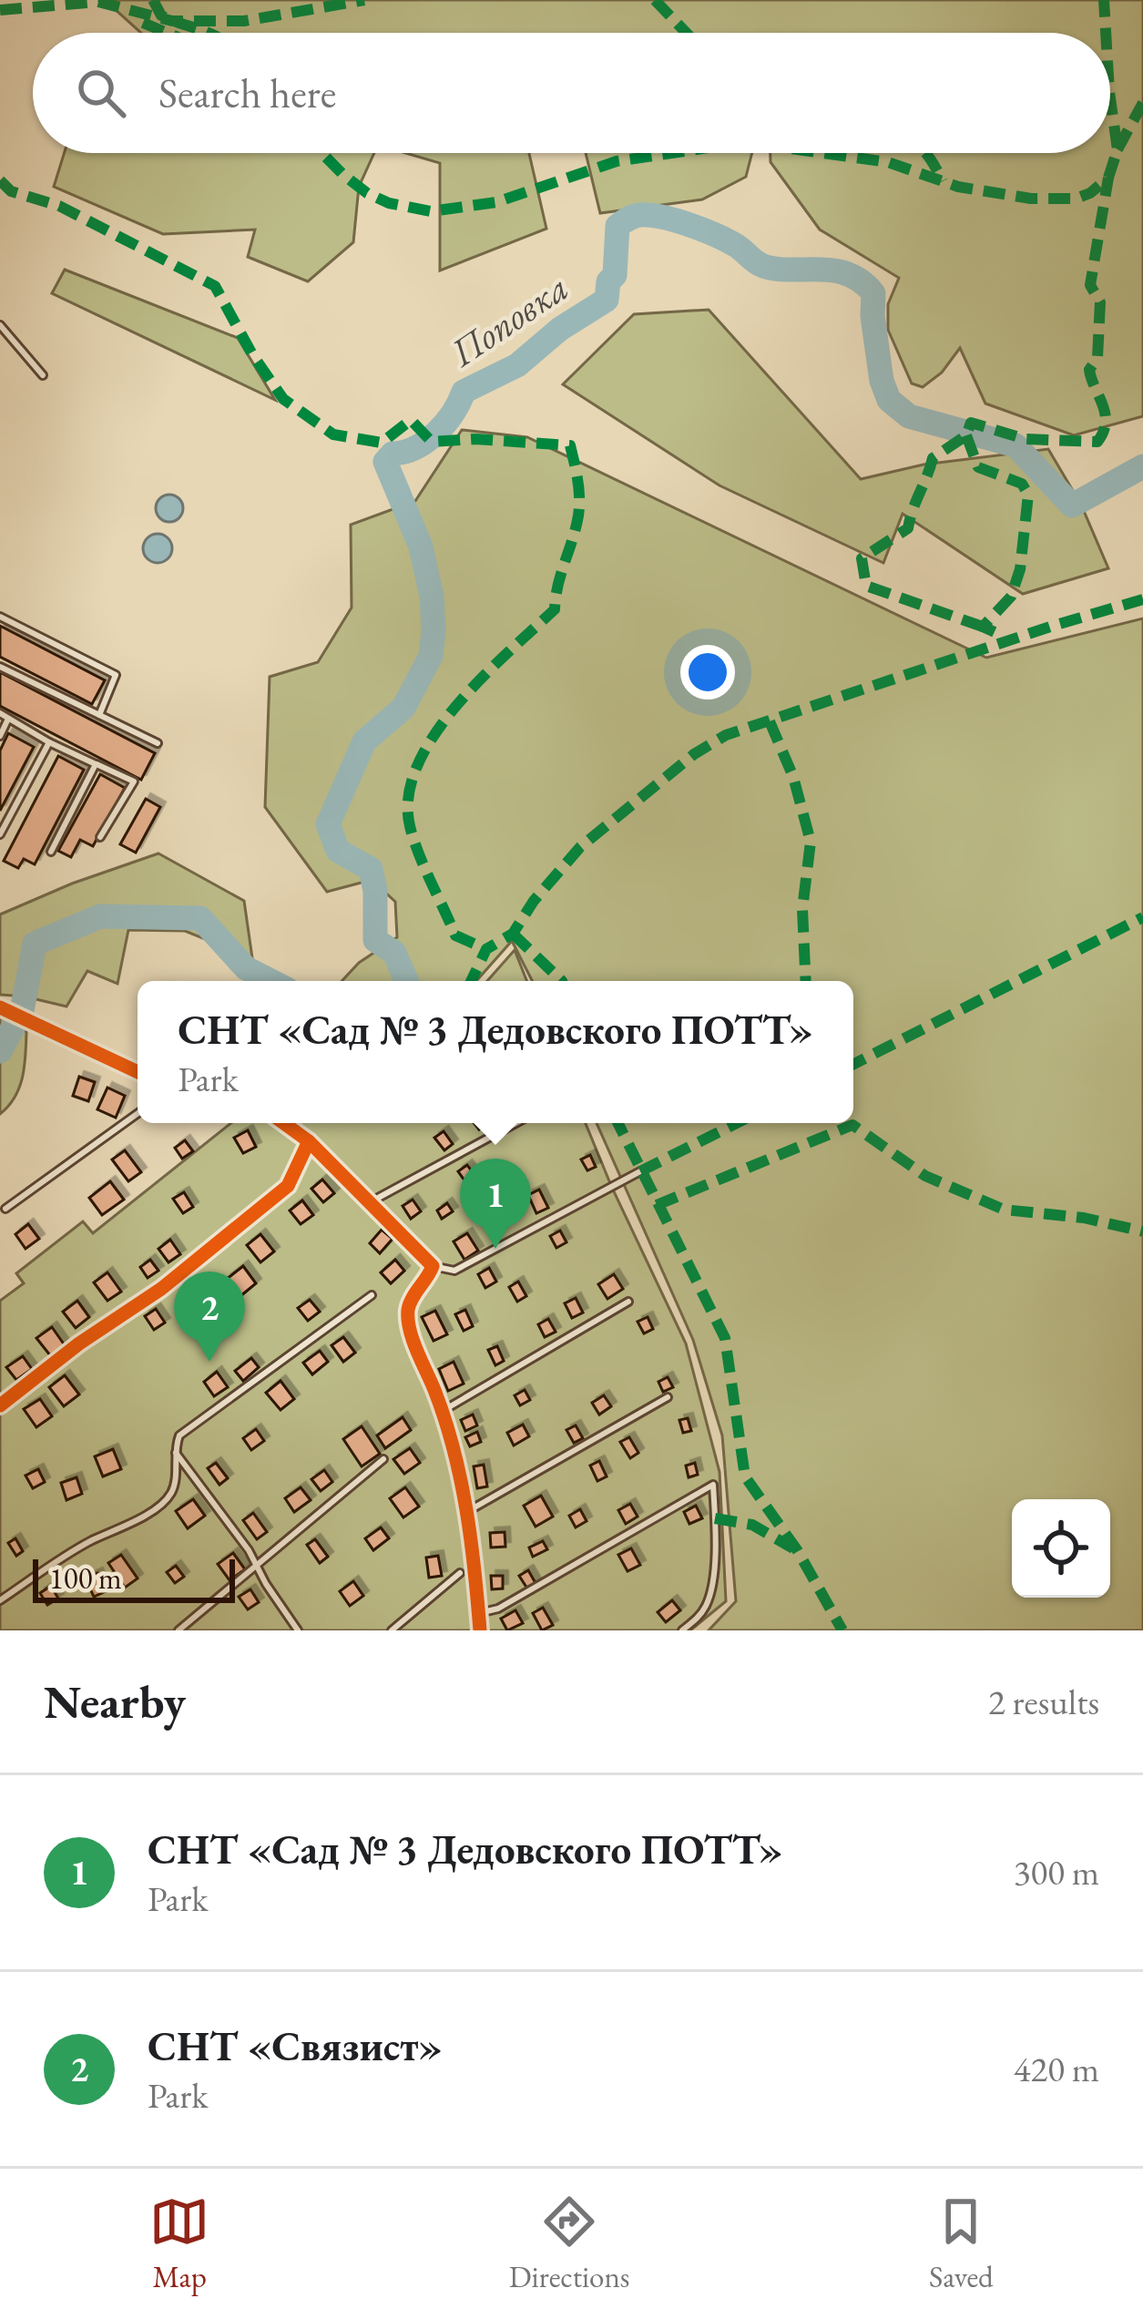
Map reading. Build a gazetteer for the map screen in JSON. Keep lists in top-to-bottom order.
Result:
{
  "water": ["Поповка"],
  "scale_bar": "100 m",
  "page": {
    "search": "Search here",
    "popup": ["СНТ «Сад № 3 Дедовского ПОТТ»", "Park"],
    "pins": ["1", "2"],
    "scale": "100 m",
    "heading": ["Nearby", "2 results"],
    "list": [
      {
        "mark": "1",
        "name": "СНТ «Сад № 3 Дедовского ПОТТ»",
        "note": "Park",
        "value": "300 m"
      },
      {
        "mark": "2",
        "name": "СНТ «Связист»",
        "note": "Park",
        "value": "420 m"
      }
    ],
    "nav": ["Map", "Directions", "Saved"]
  }
}
